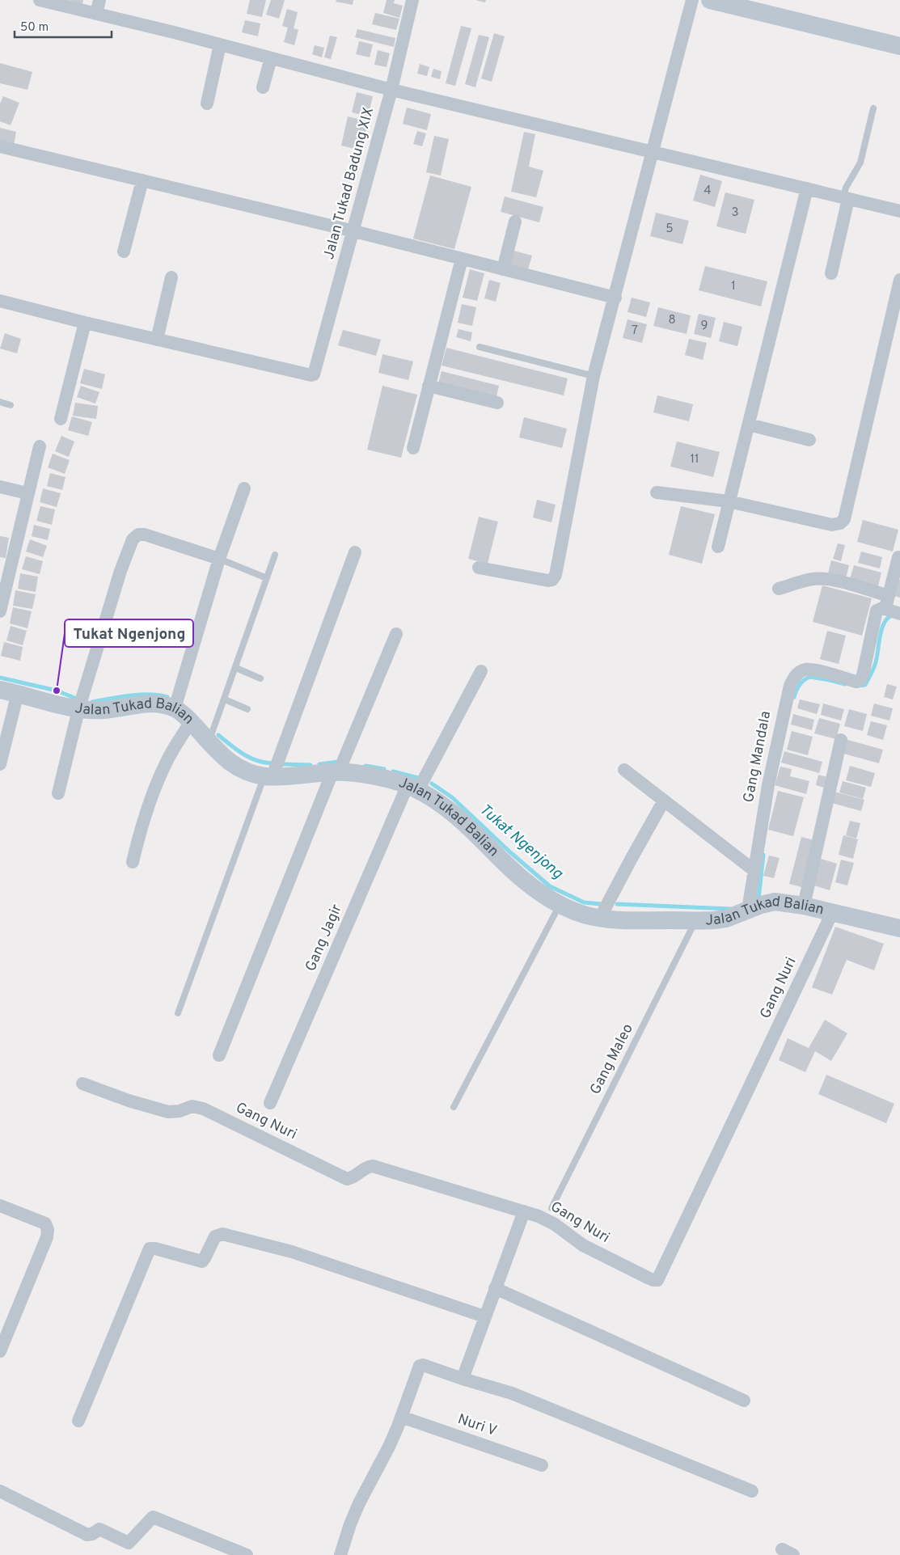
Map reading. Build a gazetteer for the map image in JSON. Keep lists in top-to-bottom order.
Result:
{
  "streets": {
    "street": [
      "Jalan Tukad Badung XIX",
      "Jalan Tukad Balian",
      "Gang Mandala",
      "Gang Jagir",
      "Gang Nuri",
      "Nuri V"
    ],
    "lane": ["Gang Maleo"]
  },
  "crossings": [
    ["Jalan Tukad Balian", "Gang Mandala"],
    ["Jalan Tukad Balian", "Gang Jagir"],
    ["Jalan Tukad Balian", "Gang Nuri"],
    ["Jalan Tukad Balian", "Gang Maleo"]
  ],
  "water": ["Tukat Ngenjong"],
  "places": ["Tukat Ngenjong"],
  "house_numbers": [
    "4",
    "3",
    "5",
    "1",
    "8",
    "9",
    "7",
    "11"
  ],
  "scale_bar": "50 m"
}
